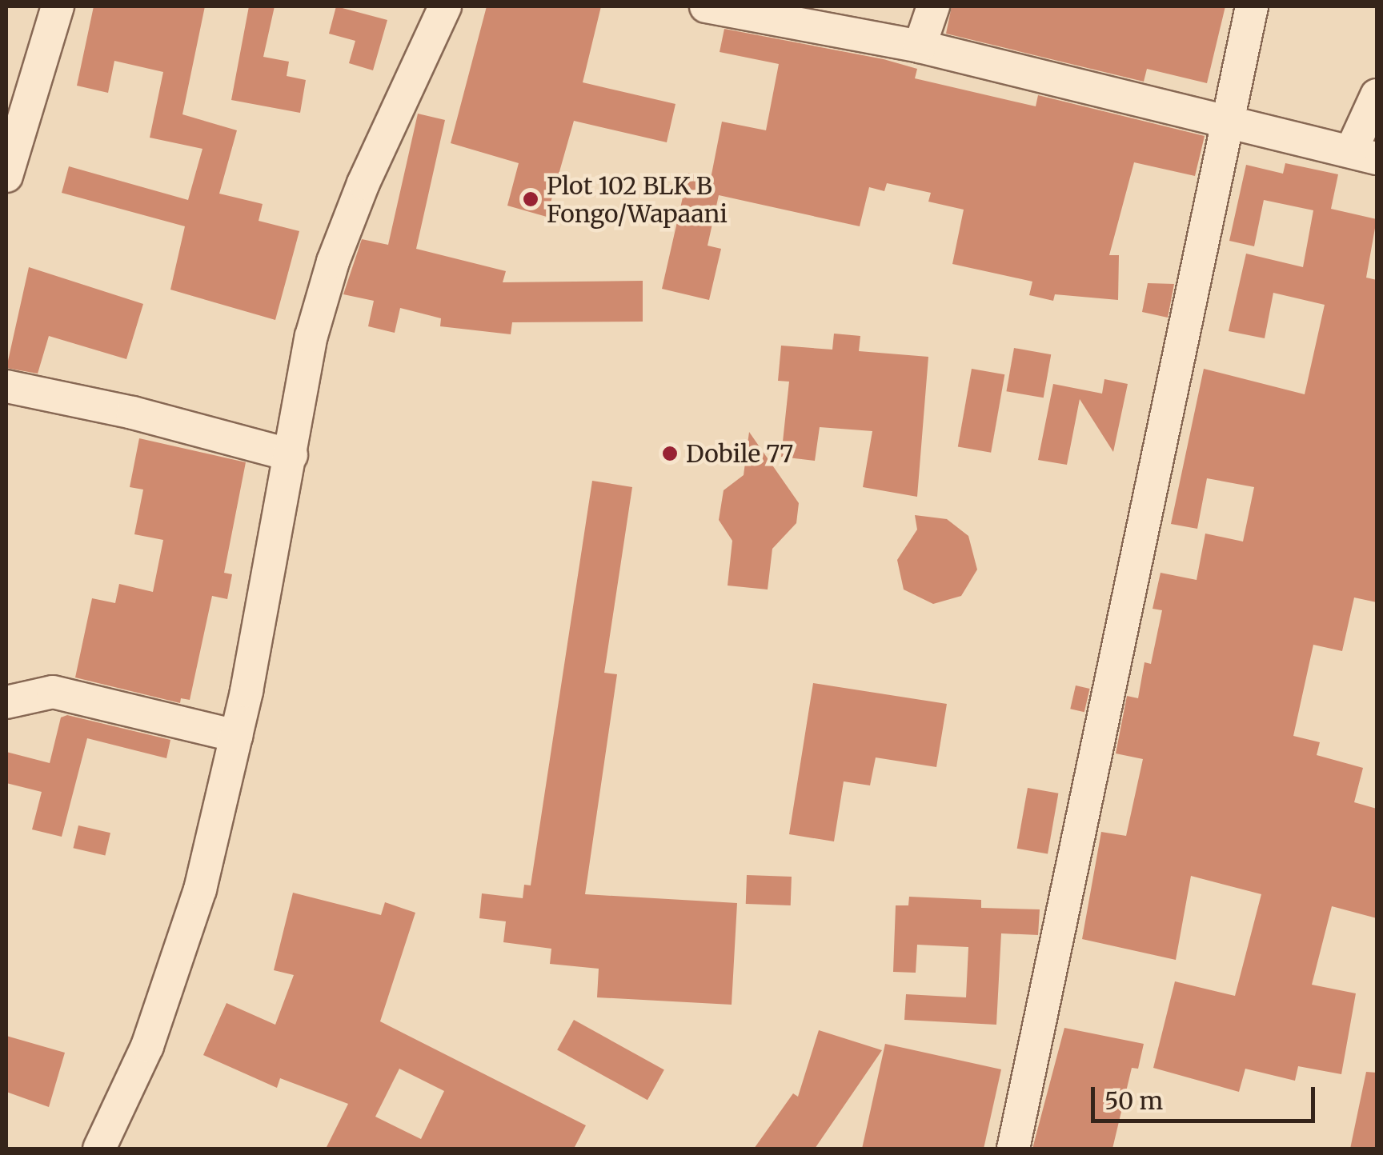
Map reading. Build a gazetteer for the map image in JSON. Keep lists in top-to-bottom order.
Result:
{
  "places": ["Plot 102 BLK B Fongo/Wapaani", "Dobile 77"],
  "scale_bar": "50 m"
}
